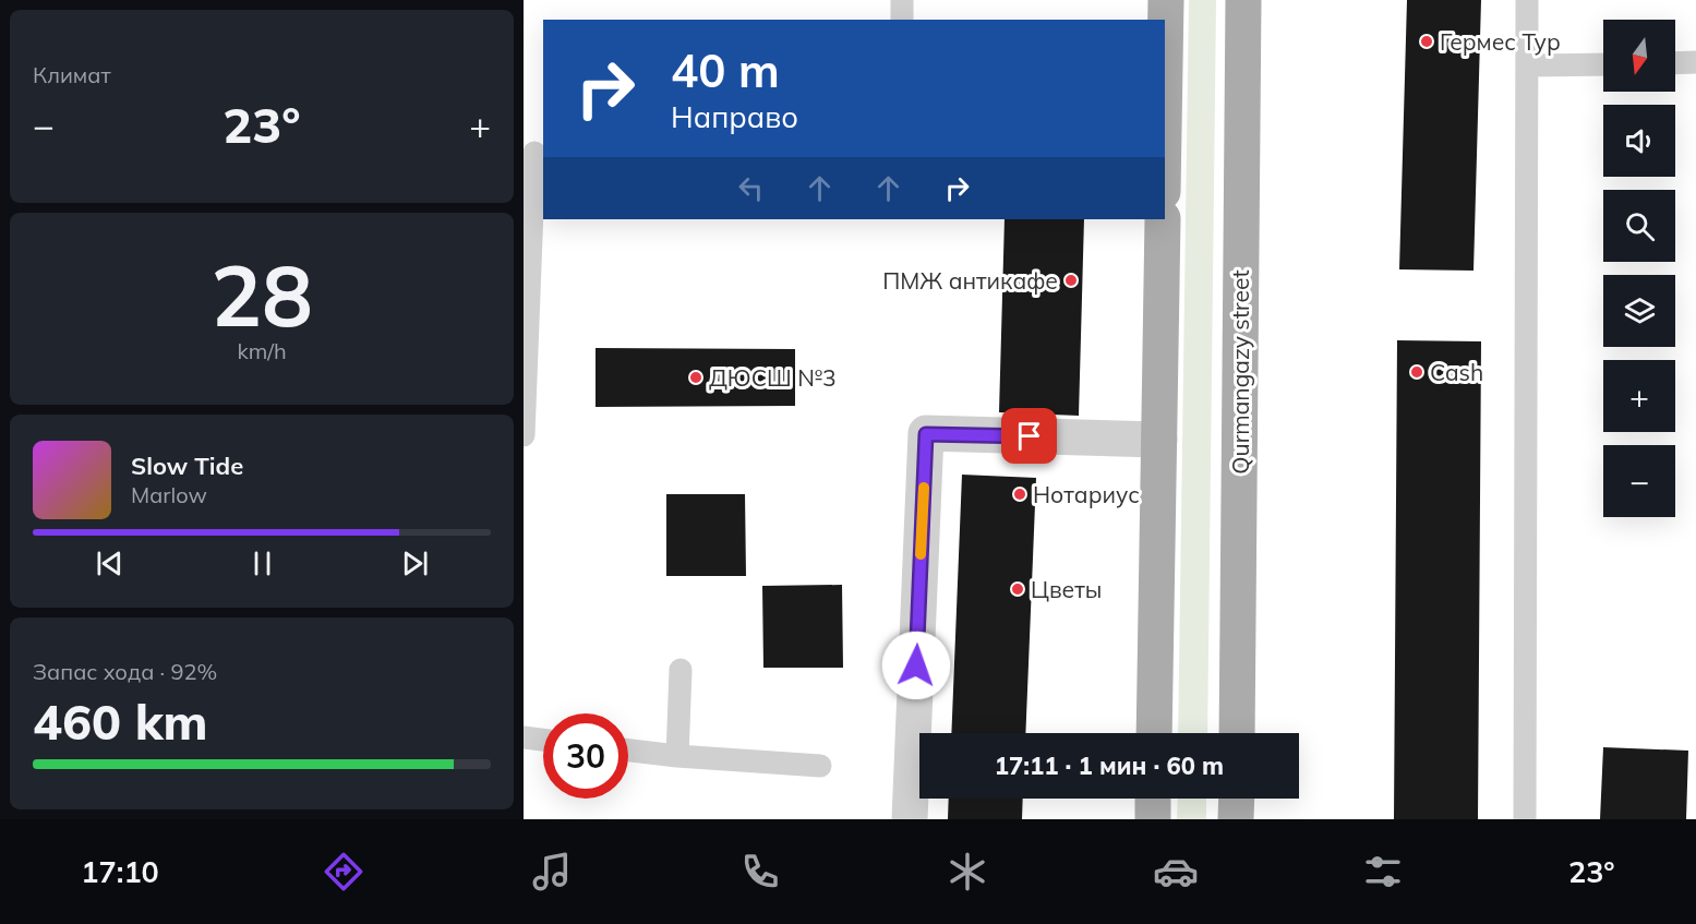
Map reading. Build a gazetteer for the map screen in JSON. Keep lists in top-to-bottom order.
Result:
{
  "streets": {
    "main road": ["Qurmangazy street"]
  },
  "places": [
    "Гермес Тур",
    "ПМЖ антикафе",
    "Cash",
    "ДЮСШ №3",
    "Нотариус",
    "Цветы"
  ],
  "north": "bottom",
  "page": {
    "tile": [
      "Климат",
      ["28", "km/h"],
      ["Запас хода · 92%", "460 km"]
    ],
    "map_buttons": ["+", "−"],
    "turn": ["40 m", "Направо"],
    "heat": ["−", "23°", "+"],
    "song": ["Slow Tide", "Marlow"],
    "limit": "30",
    "trip": "17:11 · 1 мин · 60 m",
    "tabs": ["17:10", "23°"]
  }
}
